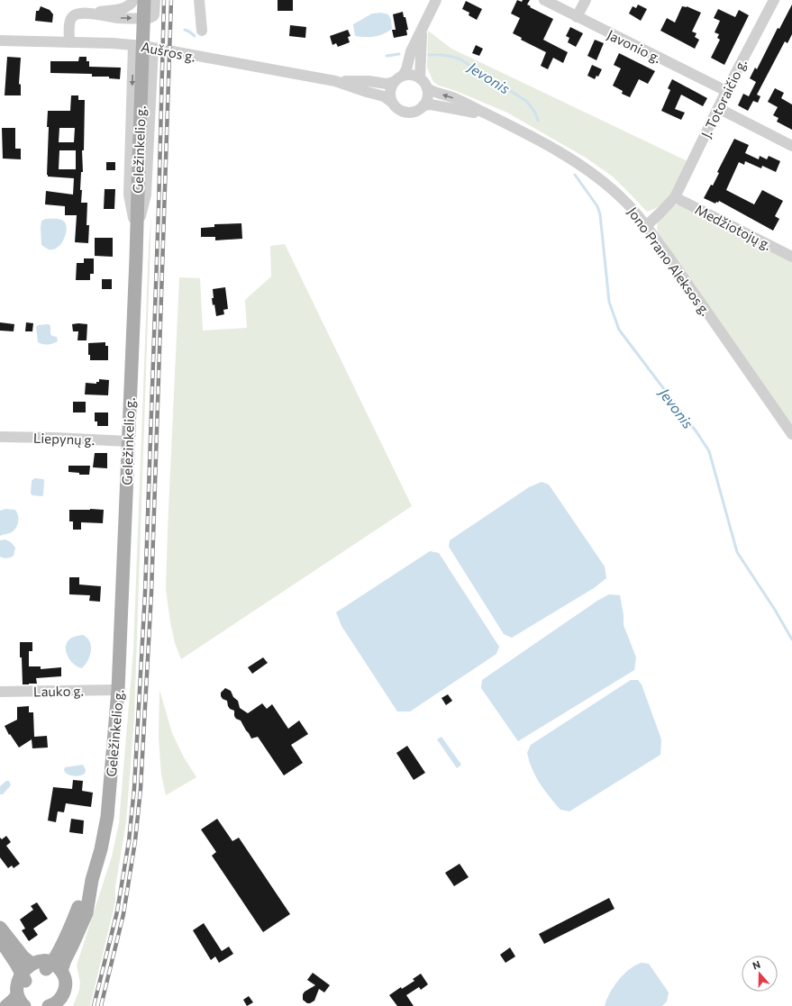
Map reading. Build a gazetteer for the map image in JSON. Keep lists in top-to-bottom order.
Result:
{
  "streets": {
    "main road": ["Geležinkelio g."],
    "street": [
      "Javonio g.",
      "Aušros g.",
      "J. Totoraičio g.",
      "Medžiotojų g.",
      "Jono Prano Aleksos g.",
      "Liepynų g.",
      "Lauko g."
    ]
  },
  "crossings": [
    ["Javonio g.", "J. Totoraičio g."],
    ["Aušros g.", "Jono Prano Aleksos g."],
    ["J. Totoraičio g.", "Medžiotojų g."],
    ["J. Totoraičio g.", "Jono Prano Aleksos g."],
    ["Geležinkelio g.", "Liepynų g."],
    ["Geležinkelio g.", "Lauko g."]
  ],
  "water": ["Jevonis"],
  "north": "top"
}
